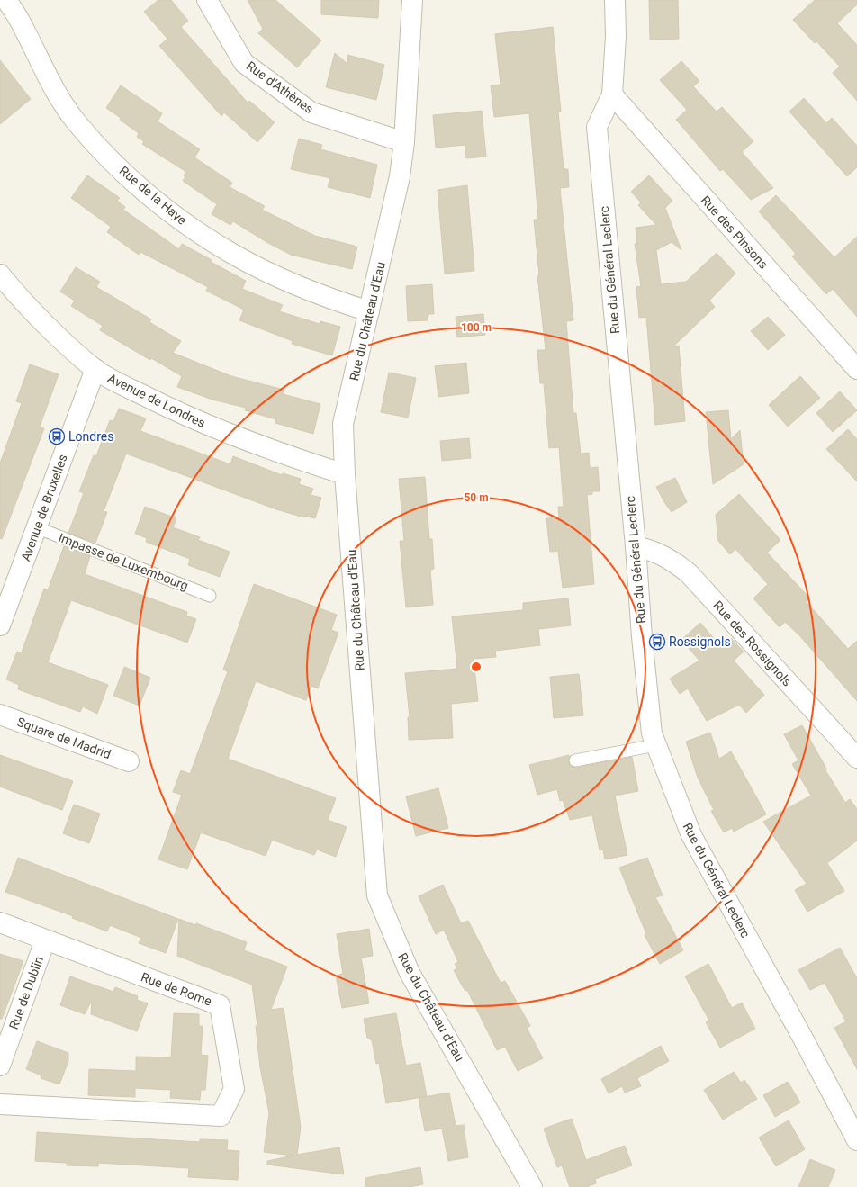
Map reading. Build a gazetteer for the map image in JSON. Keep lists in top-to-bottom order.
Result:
{
  "streets": {
    "street": [
      "Rue d'Athènes",
      "Rue de la Haye",
      "Rue des Pinsons",
      "Rue du Général Leclerc",
      "Rue du Château d'Eau",
      "Avenue de Londres",
      "Avenue de Bruxelles",
      "Rue des Rossignols",
      "Square de Madrid",
      "Rue de Rome",
      "Rue de Dublin"
    ],
    "lane": ["Impasse de Luxembourg"]
  },
  "crossings": [
    ["Rue d'Athènes", "Rue du Château d'Eau"],
    ["Rue de la Haye", "Rue du Château d'Eau"],
    ["Rue des Pinsons", "Rue du Général Leclerc"],
    ["Rue du Général Leclerc", "Rue des Rossignols"],
    ["Rue du Château d'Eau", "Avenue de Londres"],
    ["Avenue de Londres", "Avenue de Bruxelles"],
    ["Avenue de Bruxelles", "Impasse de Luxembourg"],
    ["Rue de Rome", "Rue de Dublin"]
  ],
  "places": {
    "bus stop": ["Londres", "Rossignols"]
  },
  "rings": ["100 m", "50 m"]
}
